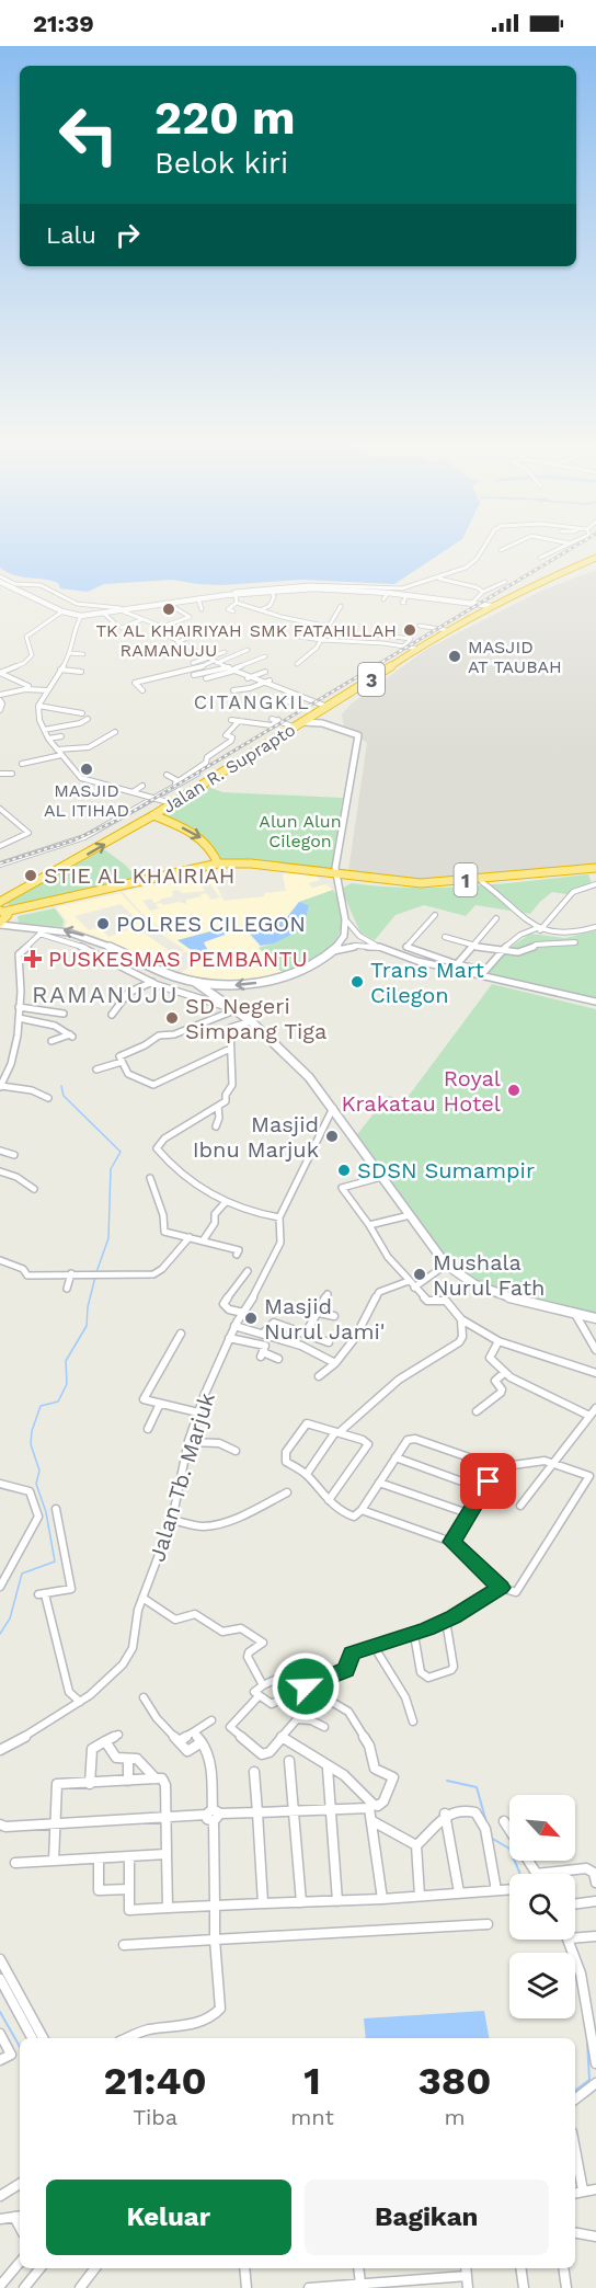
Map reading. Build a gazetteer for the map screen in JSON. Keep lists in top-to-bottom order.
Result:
{
  "streets": {
    "highway": ["3", "Jalan R. Suprapto", "1"],
    "street": ["Jalan Tb. Marjuk"]
  },
  "districts": ["CITANGKIL", "RAMANUJU"],
  "parks": ["Alun Alun Cilegon"],
  "places": {
    "other": [
      "TK AL KHAIRIYAH RAMANUJU",
      "SMK FATAHILLAH",
      "MASJID AT TAUBAH",
      "MASJID AL ITIHAD",
      "STIE AL KHAIRIAH",
      "POLRES CILEGON",
      "Trans Mart Cilegon",
      "SD Negeri Simpang Tiga",
      "Royal Krakatau Hotel",
      "Masjid Ibnu Marjuk",
      "SDSN Sumampir",
      "Mushala Nurul Fath",
      "Masjid Nurul Jami'"
    ],
    "health": ["PUSKESMAS PEMBANTU"]
  },
  "north": "bottom right",
  "page": {
    "status": "21:39",
    "turn": ["220 m", "Belok kiri"],
    "then": "Lalu",
    "eta": [
      "21:40",
      "Tiba",
      "1",
      "mnt",
      "380",
      "m"
    ],
    "buttons": ["Keluar", "Bagikan"]
  }
}
